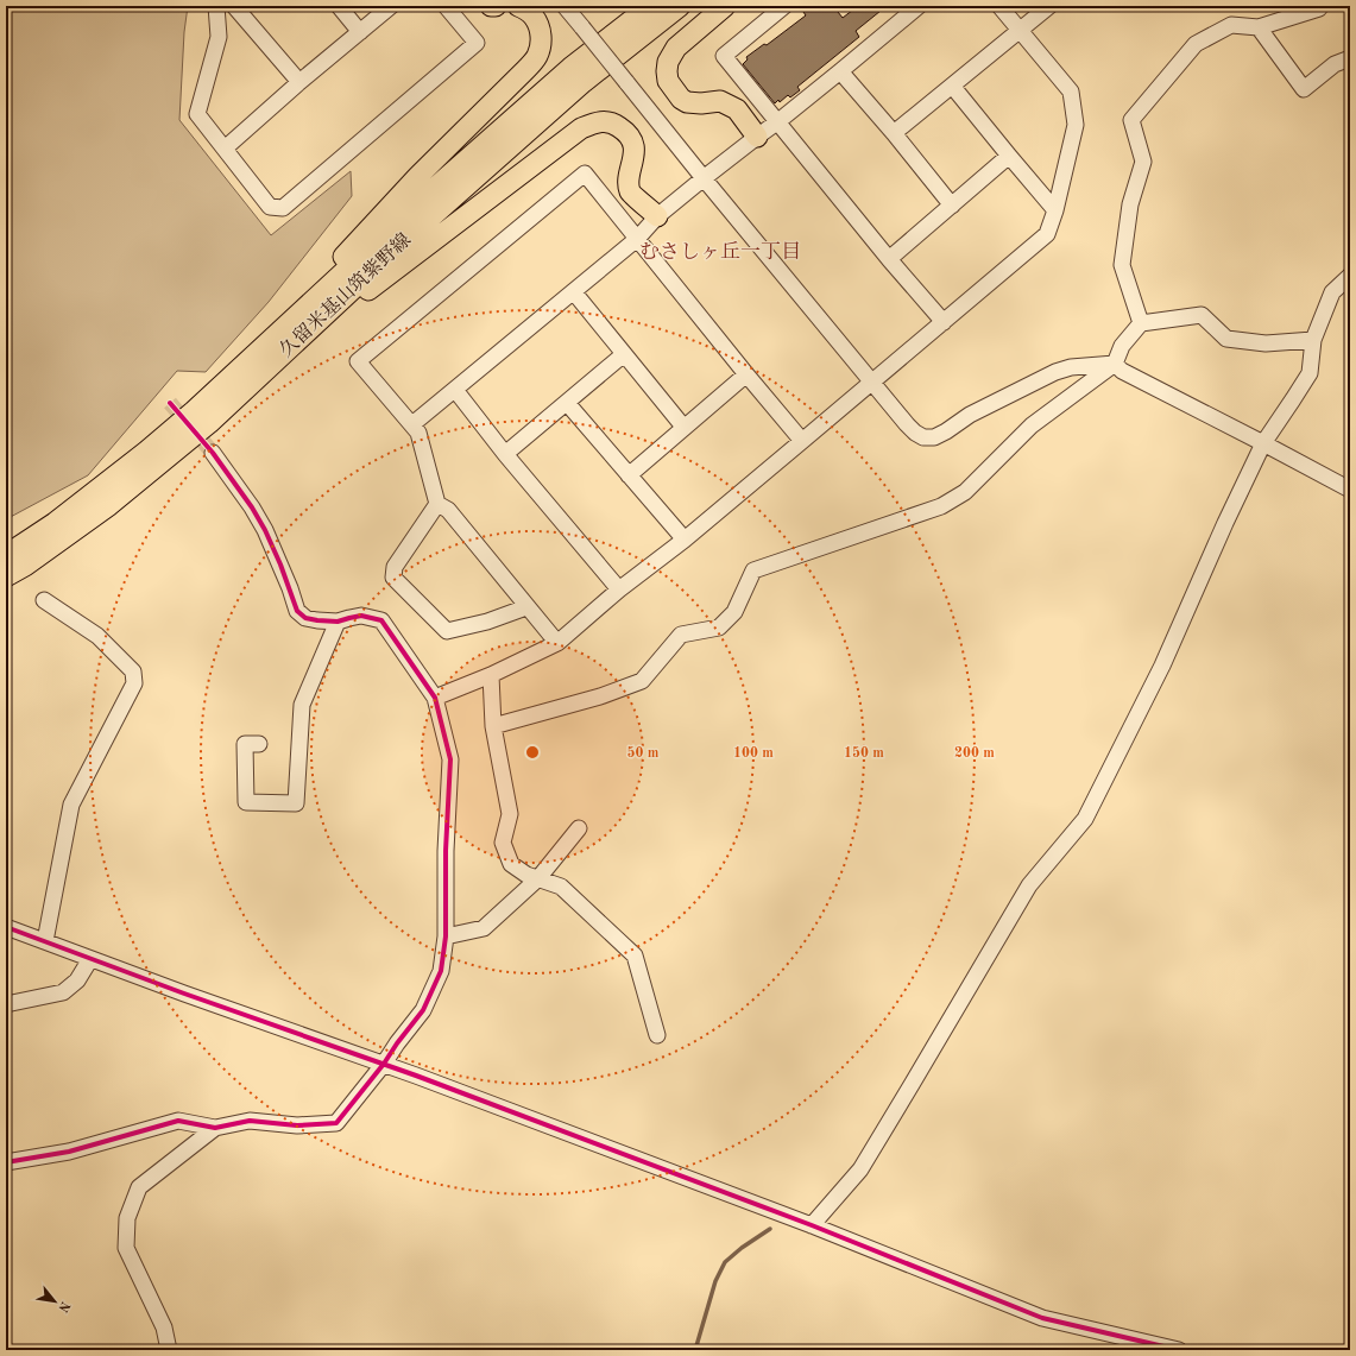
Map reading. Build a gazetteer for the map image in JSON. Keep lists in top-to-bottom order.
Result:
{
  "streets": {
    "main road": ["久留米基山筑紫野線"]
  },
  "districts": ["むさしヶ丘一丁目"],
  "north": "bottom right",
  "rings": [
    "50 m",
    "100 m",
    "150 m",
    "200 m"
  ]
}
